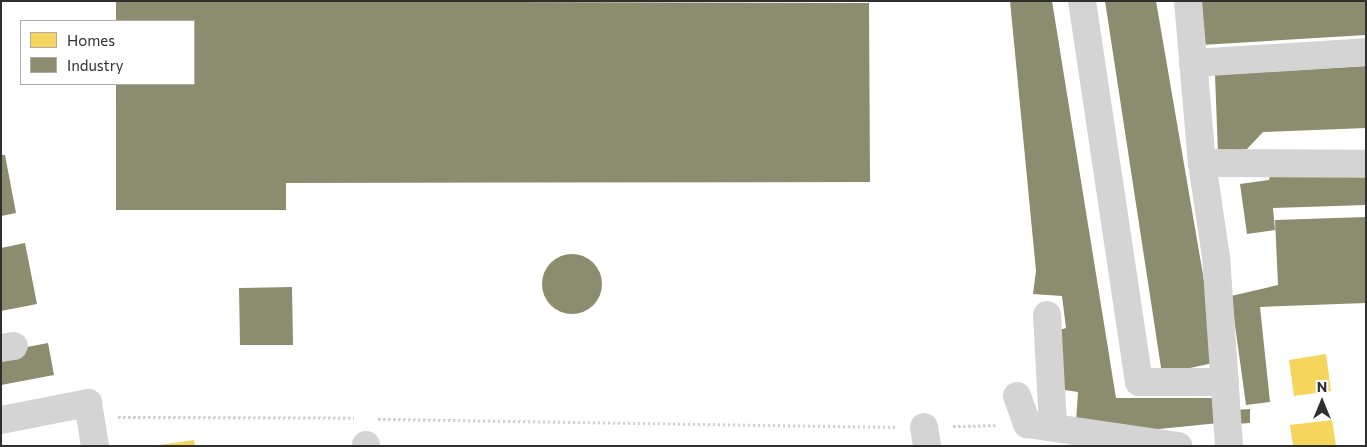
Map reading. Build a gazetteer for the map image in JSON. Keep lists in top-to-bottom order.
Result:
{
  "legend": ["Homes", "Industry"],
  "north": "top"
}
